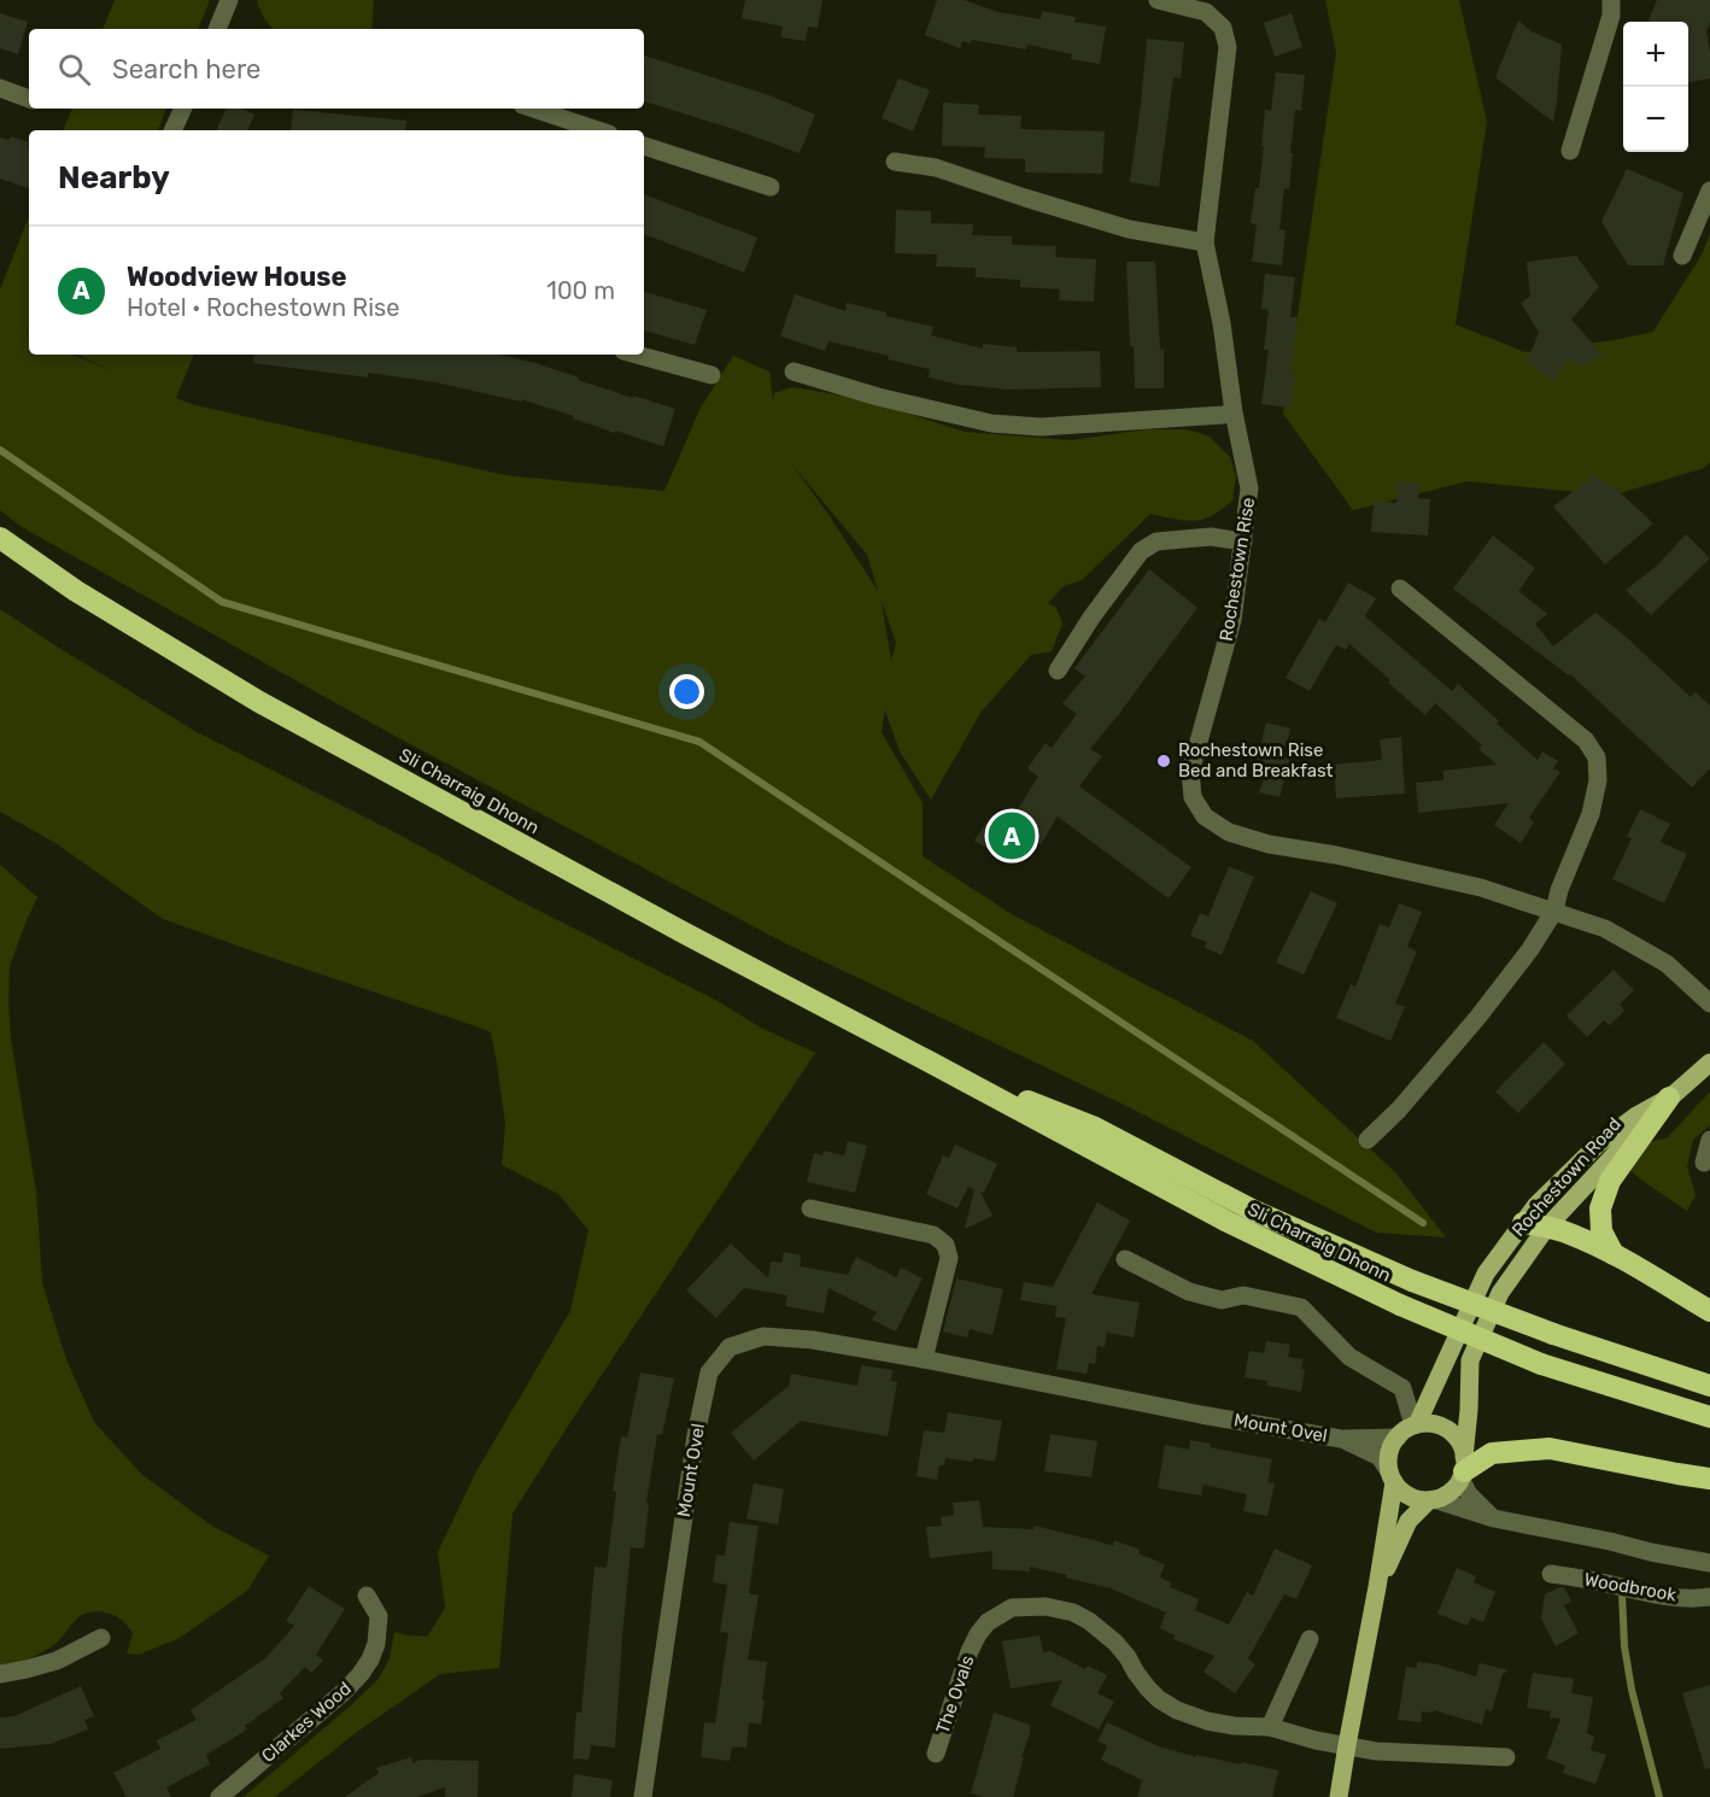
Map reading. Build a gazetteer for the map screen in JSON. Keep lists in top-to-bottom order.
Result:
{
  "streets": {
    "highway": ["Sli Charraig Dhonn"],
    "main road": ["Rochestown Road"],
    "street": [
      "Rochestown Rise",
      "Mount Ovel",
      "Woodbrook",
      "The Ovals",
      "Clarkes Wood"
    ]
  },
  "crossings": [
    ["Rochestown Road", "Mount Ovel"]
  ],
  "places": ["Rochestown Rise Bed and Breakfast"],
  "page": {
    "map_buttons": ["+", "−"],
    "search": "Search here",
    "heading": "Nearby",
    "list": [
      {
        "mark": "A",
        "name": "Woodview House",
        "note": "Hotel · Rochestown Rise",
        "value": "100 m"
      }
    ],
    "pins": "A"
  }
}
